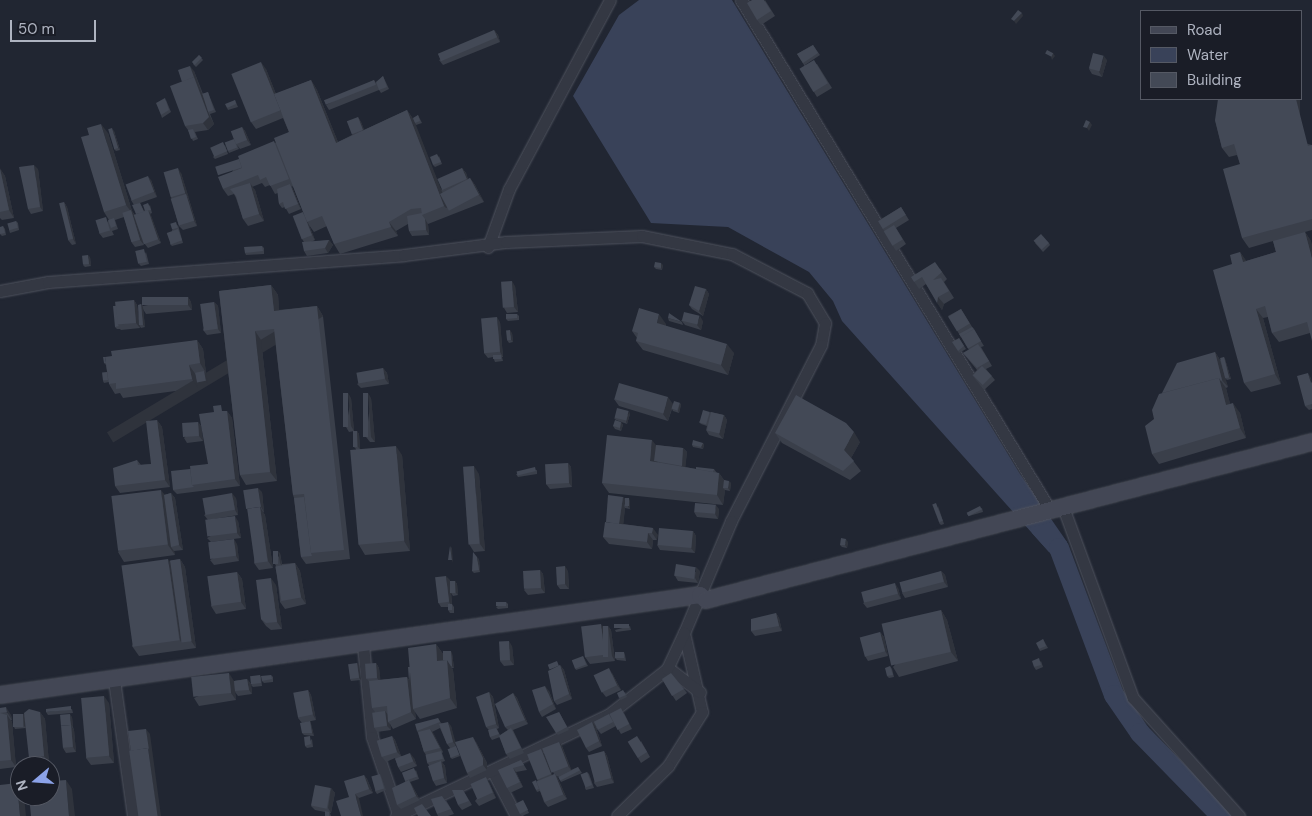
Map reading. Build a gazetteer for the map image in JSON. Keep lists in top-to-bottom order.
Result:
{
  "legend": ["Road", "Water", "Building"],
  "scale_bar": "50 m",
  "north": "left"
}
